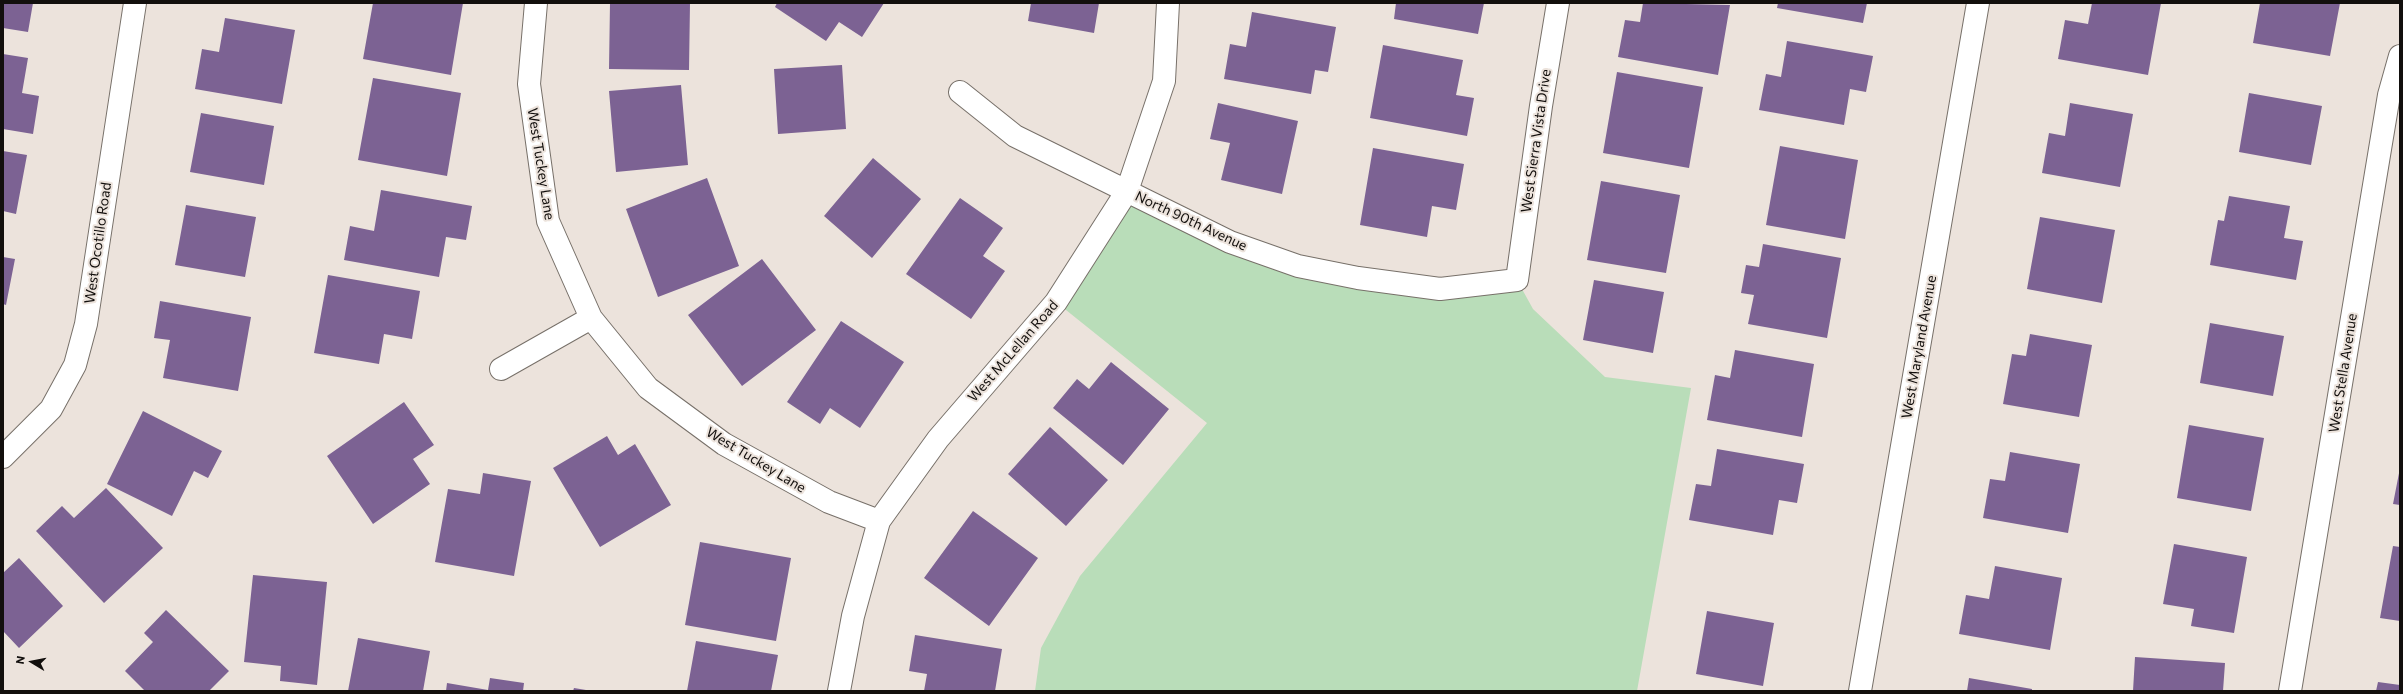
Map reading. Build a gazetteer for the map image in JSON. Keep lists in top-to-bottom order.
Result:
{
  "streets": {
    "street": [
      "West Sierra Vista Drive",
      "West Tuckey Lane",
      "North 90th Avenue",
      "West Ocotillo Road",
      "West Maryland Avenue",
      "West McLellan Road",
      "West Stella Avenue"
    ]
  },
  "crossings": [
    ["West Sierra Vista Drive", "North 90th Avenue"],
    ["West Tuckey Lane", "West McLellan Road"],
    ["North 90th Avenue", "West McLellan Road"]
  ],
  "north": "left"
}
